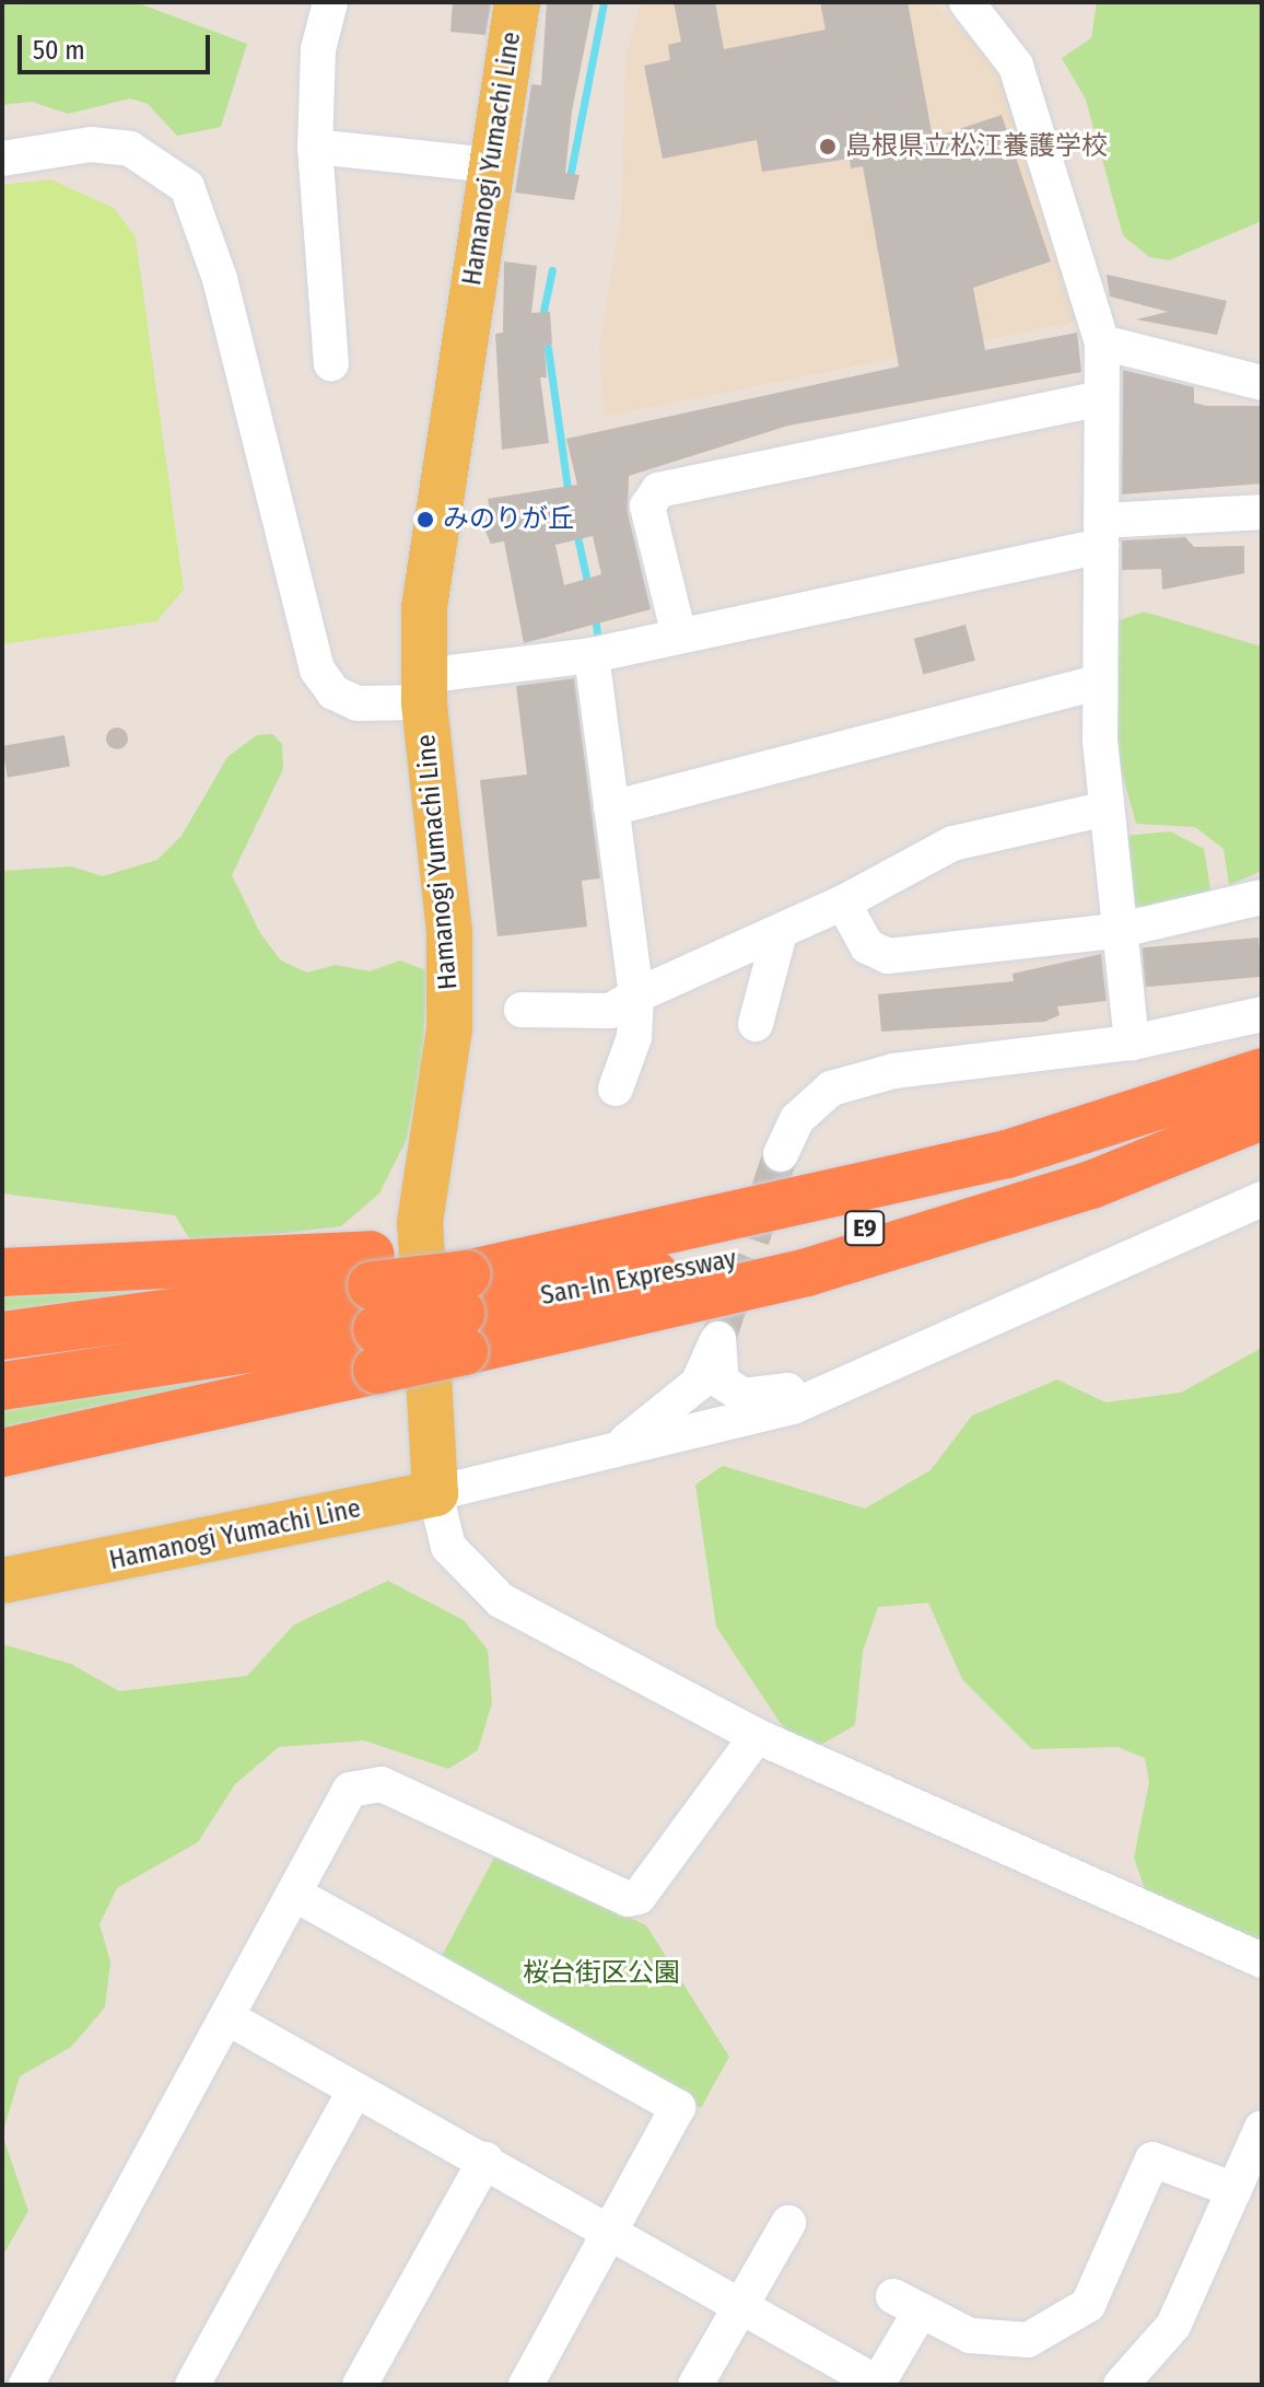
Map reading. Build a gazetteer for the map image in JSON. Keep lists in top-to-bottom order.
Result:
{
  "streets": {
    "highway": ["E9", "San-In Expressway"],
    "main road": ["Hamanogi Yumachi Line"]
  },
  "parks": ["桜台街区公園"],
  "places": ["島根県立松江養護学校", "みのりが丘"],
  "scale_bar": "50 m"
}
